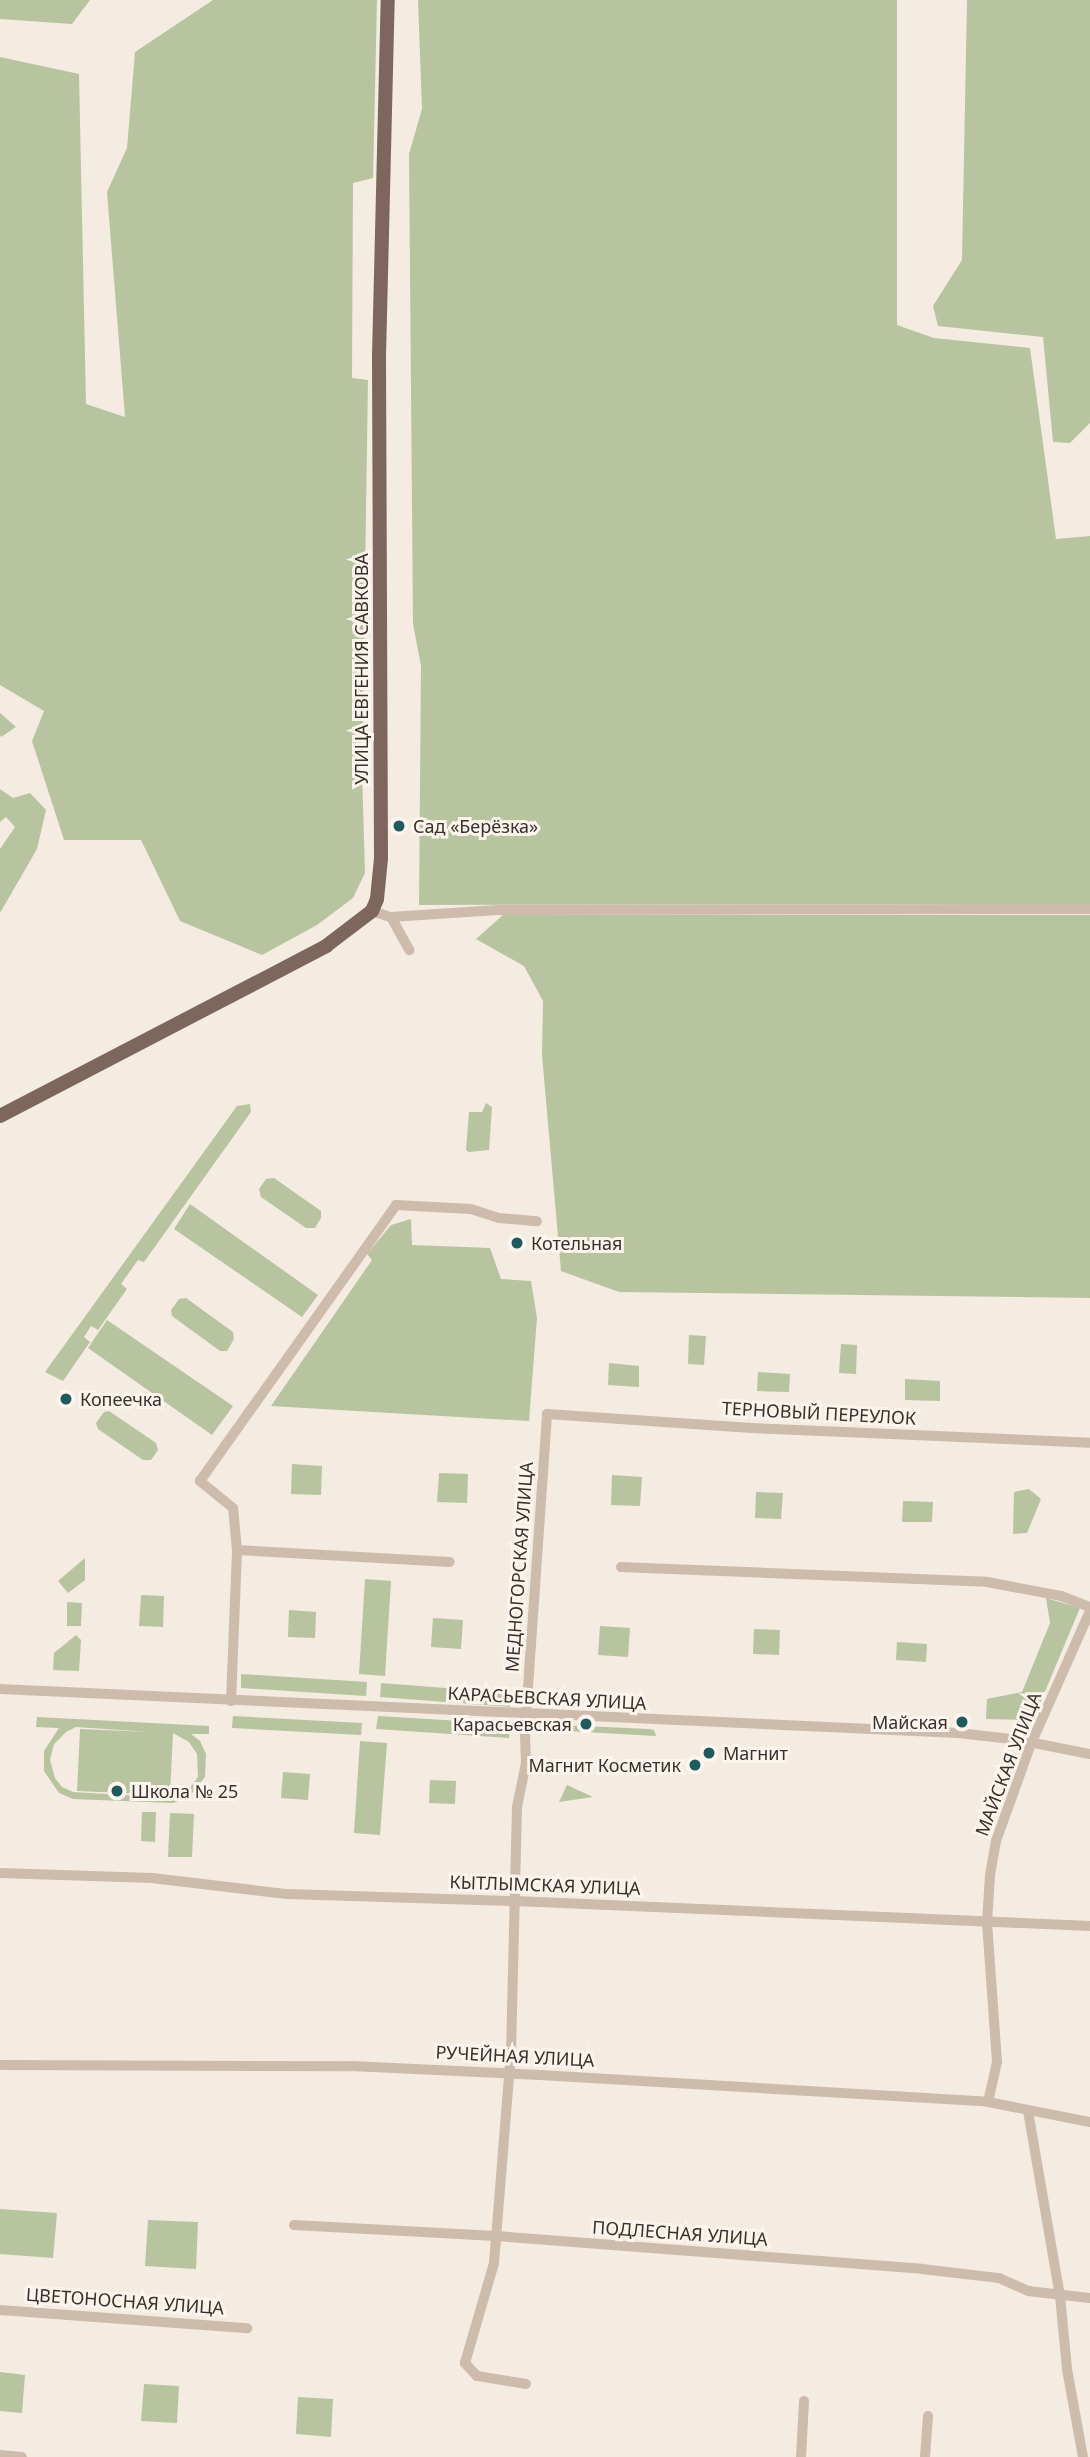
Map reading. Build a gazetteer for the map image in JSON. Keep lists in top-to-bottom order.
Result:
{
  "streets": {
    "main road": ["УЛИЦА ЕВГЕНИЯ САВКОВА"],
    "street": [
      "ТЕРНОВЫЙ ПЕРЕУЛОК",
      "МЕДНОГОРСКАЯ УЛИЦА",
      "КАРАСЬЕВСКАЯ УЛИЦА",
      "МАЙСКАЯ УЛИЦА",
      "КЫТЛЫМСКАЯ УЛИЦА",
      "РУЧЕЙНАЯ УЛИЦА",
      "ПОДЛЕСНАЯ УЛИЦА",
      "ЦВЕТОНОСНАЯ УЛИЦА"
    ]
  },
  "crossings": [
    ["ТЕРНОВЫЙ ПЕРЕУЛОК", "МЕДНОГОРСКАЯ УЛИЦА"],
    ["МЕДНОГОРСКАЯ УЛИЦА", "КАРАСЬЕВСКАЯ УЛИЦА"],
    ["МЕДНОГОРСКАЯ УЛИЦА", "КЫТЛЫМСКАЯ УЛИЦА"],
    ["МЕДНОГОРСКАЯ УЛИЦА", "РУЧЕЙНАЯ УЛИЦА"],
    ["МЕДНОГОРСКАЯ УЛИЦА", "ПОДЛЕСНАЯ УЛИЦА"],
    ["КАРАСЬЕВСКАЯ УЛИЦА", "МАЙСКАЯ УЛИЦА"],
    ["МАЙСКАЯ УЛИЦА", "КЫТЛЫМСКАЯ УЛИЦА"],
    ["МАЙСКАЯ УЛИЦА", "РУЧЕЙНАЯ УЛИЦА"]
  ],
  "places": [
    "Сад «Берёзка»",
    "Котельная",
    "Копеечка",
    "Майская",
    "Карасьевская",
    "Магнит",
    "Магнит Косметик",
    "Школа № 25"
  ]
}
